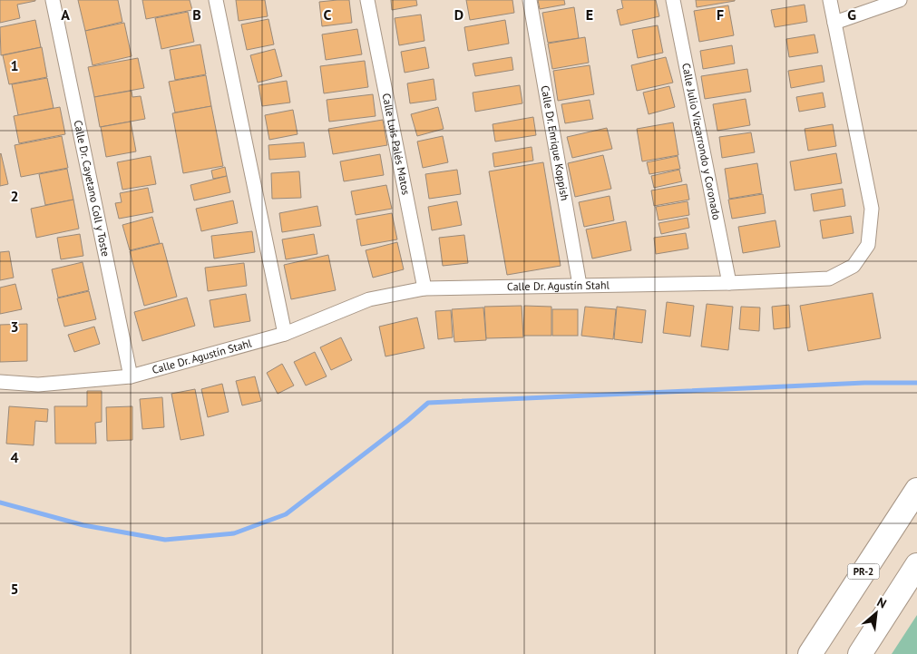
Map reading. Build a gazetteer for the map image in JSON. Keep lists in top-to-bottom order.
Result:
{
  "streets": {
    "highway": ["PR-2"],
    "street": [
      "Calle Julio Vizcarrondo y Coronado",
      "Calle Dr. Enrique Koppish",
      "Calle Luis Palés Matos",
      "Calle Dr. Cayetano Coll y Toste",
      "Calle Dr. Agustín Stahl"
    ]
  },
  "crossings": [
    ["Calle Julio Vizcarrondo y Coronado", "Calle Dr. Agustín Stahl"],
    ["Calle Dr. Enrique Koppish", "Calle Dr. Agustín Stahl"],
    ["Calle Luis Palés Matos", "Calle Dr. Agustín Stahl"],
    ["Calle Dr. Cayetano Coll y Toste", "Calle Dr. Agustín Stahl"]
  ],
  "north": "top right",
  "grid": {
    "columns": [
      "A",
      "B",
      "C",
      "D",
      "E",
      "F",
      "G"
    ],
    "rows": [
      "1",
      "2",
      "3",
      "4",
      "5"
    ]
  }
}
